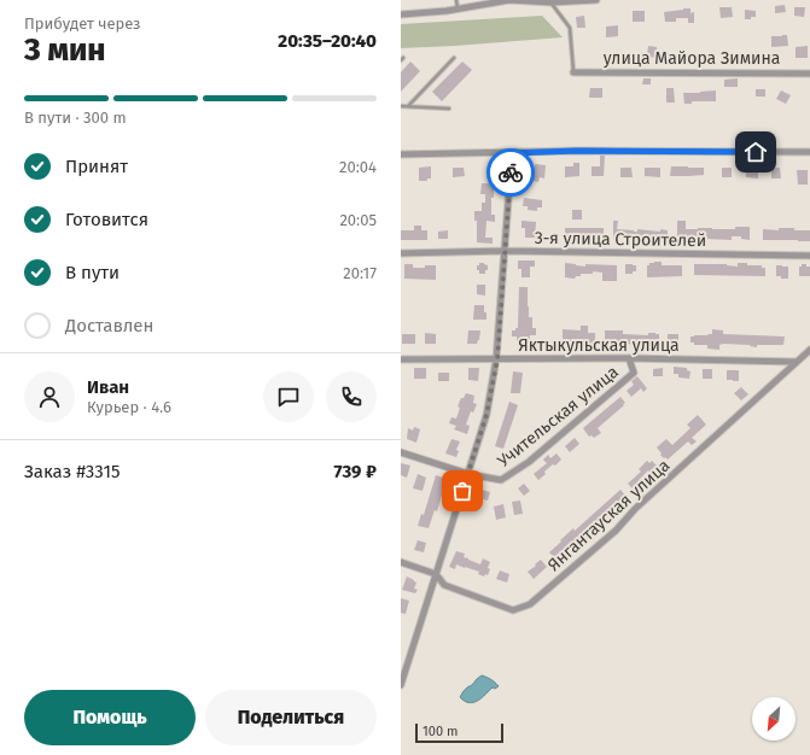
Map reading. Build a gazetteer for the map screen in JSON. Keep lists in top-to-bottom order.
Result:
{
  "streets": {
    "street": [
      "улица Майора Зимина",
      "3-я улица Строителей",
      "Яктыкульская улица",
      "Учительская улица",
      "Янгантауская улица"
    ]
  },
  "crossings": [
    ["Яктыкульская улица", "Учительская улица"],
    ["Яктыкульская улица", "Янгантауская улица"]
  ],
  "scale_bar": "100 m",
  "north": "bottom left",
  "page": {
    "heading": ["3 мин", "Прибудет через", "20:35–20:40"],
    "panel": [
      "Иван",
      "Курьер · 4.6",
      "Заказ #3315",
      "739 ₽"
    ],
    "bar": "В пути · 300 m",
    "list": [
      ["Принят", "20:04"],
      ["Готовится", "20:05"],
      ["В пути", "20:17"],
      "Доставлен"
    ],
    "buttons": ["Помощь", "Поделиться"],
    "scale": "100 m"
  }
}
